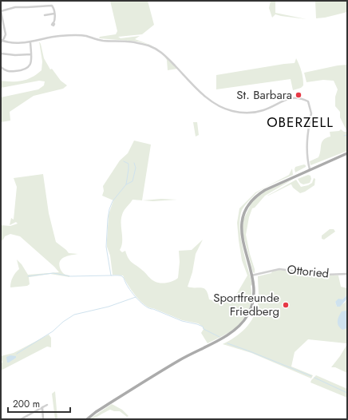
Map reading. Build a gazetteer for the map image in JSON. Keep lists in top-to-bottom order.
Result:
{
  "streets": {
    "street": ["Ottoried"]
  },
  "districts": ["OBERZELL"],
  "places": ["St. Barbara", "Sportfreunde Friedberg"],
  "scale_bar": "200 m"
}
